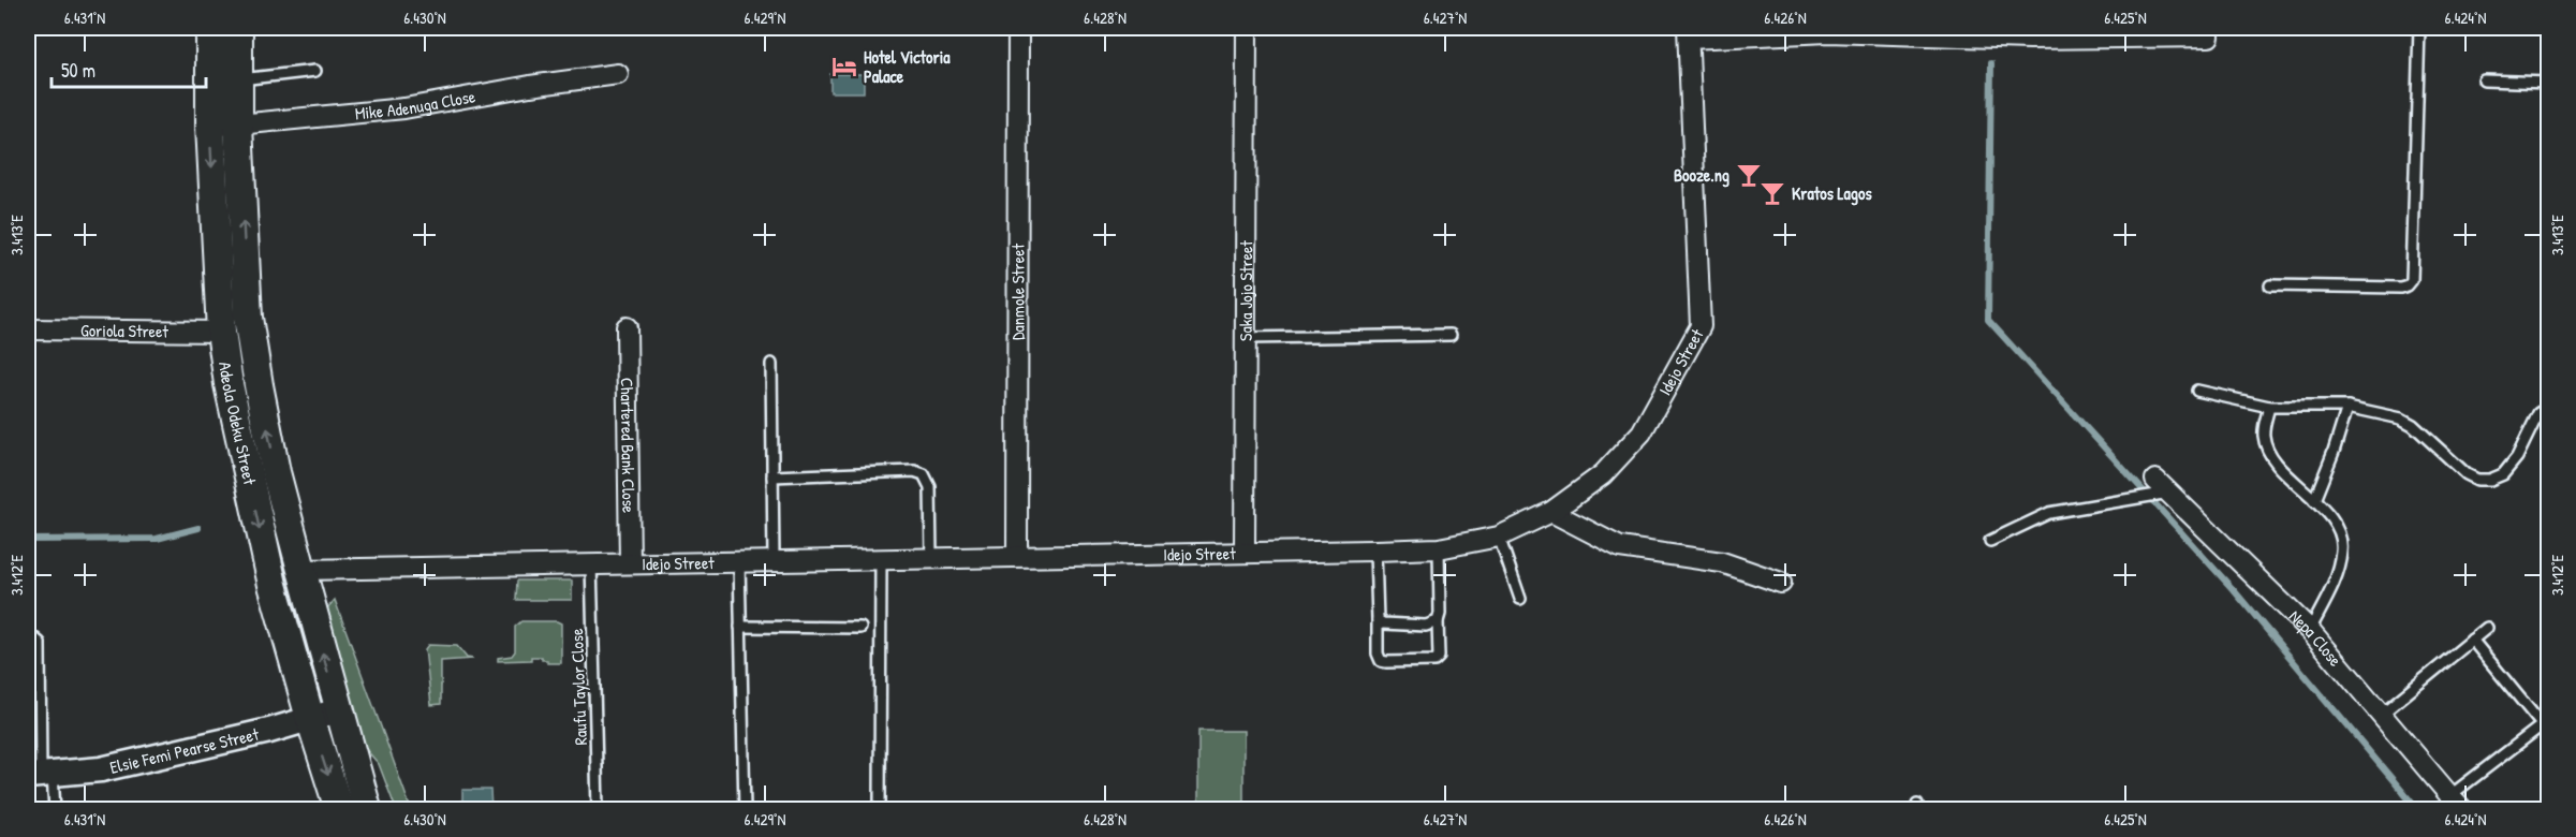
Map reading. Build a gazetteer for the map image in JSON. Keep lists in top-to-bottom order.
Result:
{
  "streets": {
    "main road": ["Adeola Odeku Street"],
    "street": [
      "Mike Adenuga Close",
      "Saka Jojo Street",
      "Danmole Street",
      "Goriola Street",
      "Idejo Street",
      "Chartered Bank Close",
      "Nepa Close",
      "Elsie Femi Pearse Street"
    ],
    "lane": ["Raufu Taylor Close"]
  },
  "crossings": [
    ["Mike Adenuga Close", "Adeola Odeku Street"],
    ["Saka Jojo Street", "Idejo Street"],
    ["Danmole Street", "Idejo Street"],
    ["Goriola Street", "Adeola Odeku Street"],
    ["Idejo Street", "Adeola Odeku Street"],
    ["Idejo Street", "Chartered Bank Close"],
    ["Idejo Street", "Raufu Taylor Close"],
    ["Adeola Odeku Street", "Elsie Femi Pearse Street"]
  ],
  "places": {
    "hotel": ["Hotel Victoria Palace"],
    "bar": ["Booze.ng", "Kratos Lagos"]
  },
  "scale_bar": "50 m",
  "coordinates": [
    "6.431°N",
    "6.430°N",
    "6.429°N",
    "6.428°N",
    "6.427°N",
    "6.426°N",
    "6.425°N",
    "6.424°N",
    "3.413°E",
    "3.412°E"
  ]
}
